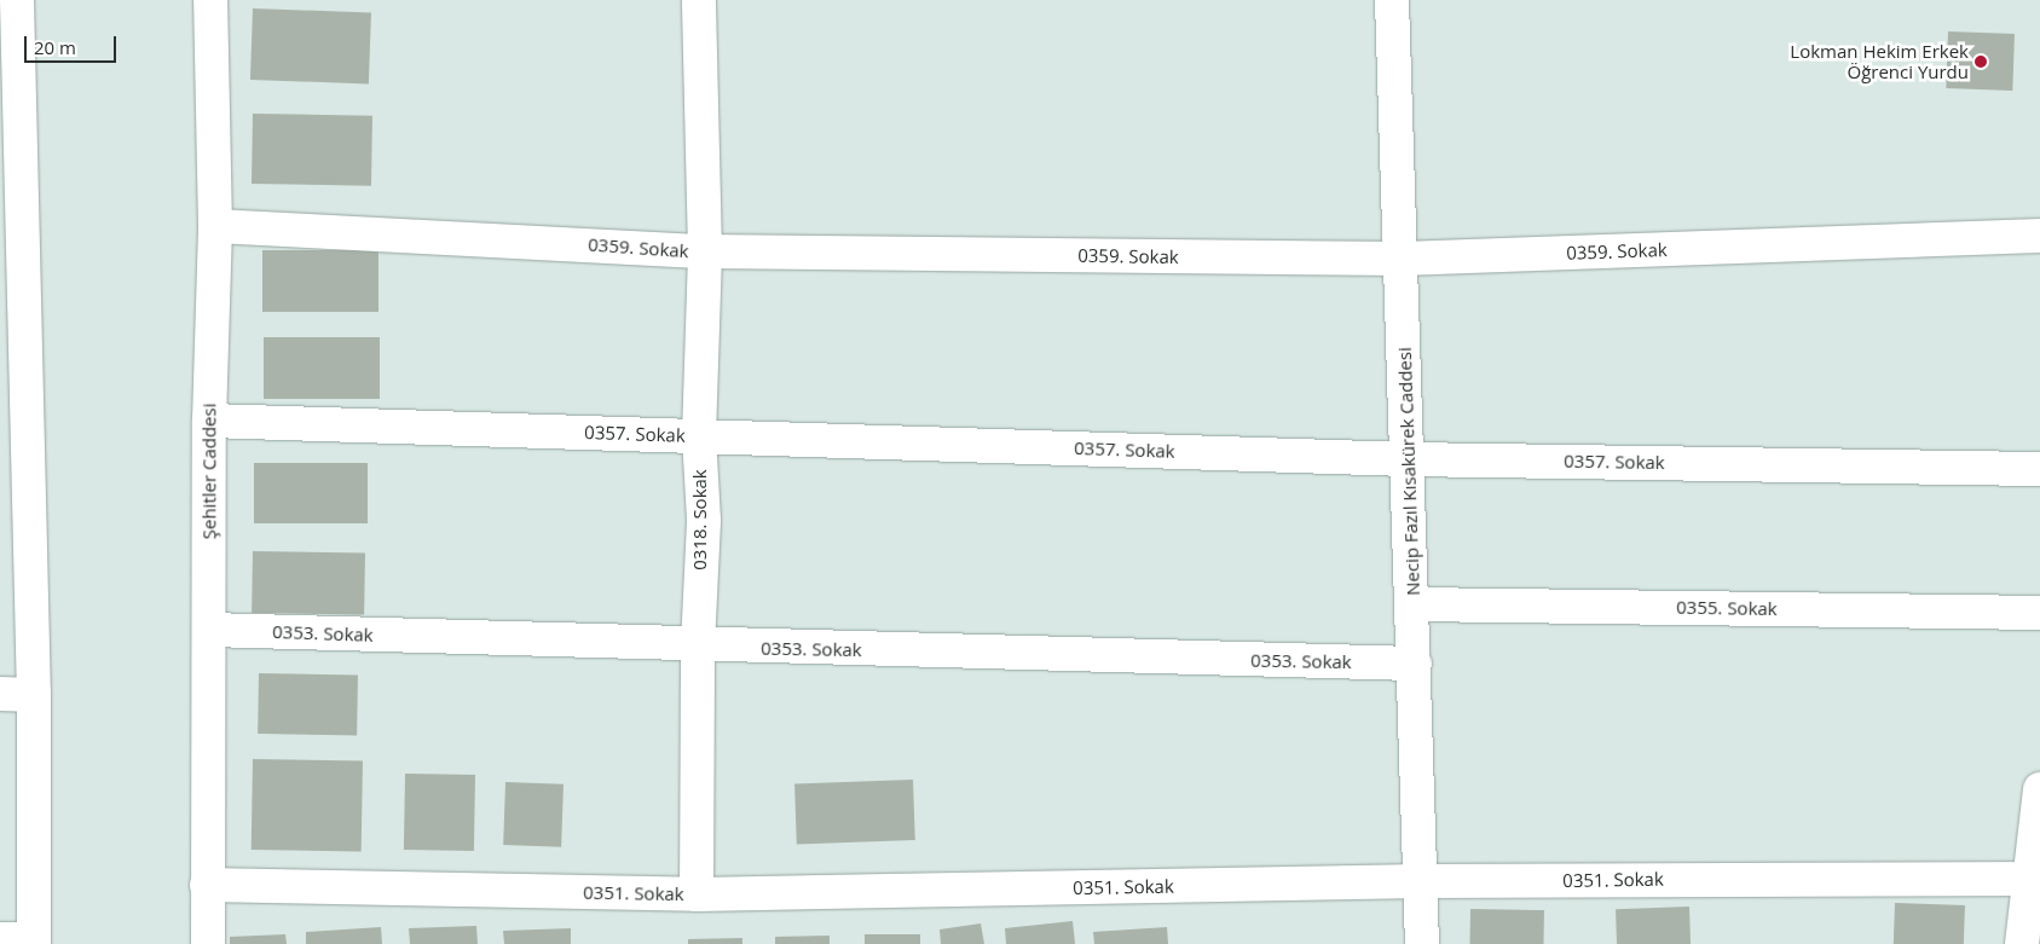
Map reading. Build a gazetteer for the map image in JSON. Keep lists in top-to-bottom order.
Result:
{
  "streets": {
    "street": [
      "0359. Sokak",
      "0357. Sokak",
      "Şehitler Caddesi",
      "Necip Fazıl Kısakürek Caddesi",
      "0318. Sokak",
      "0355. Sokak",
      "0353. Sokak",
      "0351. Sokak"
    ]
  },
  "crossings": [
    ["0359. Sokak", "Şehitler Caddesi"],
    ["0359. Sokak", "Necip Fazıl Kısakürek Caddesi"],
    ["0359. Sokak", "0318. Sokak"],
    ["0357. Sokak", "Şehitler Caddesi"],
    ["0357. Sokak", "Necip Fazıl Kısakürek Caddesi"],
    ["0357. Sokak", "0318. Sokak"],
    ["Şehitler Caddesi", "0353. Sokak"],
    ["Şehitler Caddesi", "0351. Sokak"],
    ["Necip Fazıl Kısakürek Caddesi", "0355. Sokak"],
    ["Necip Fazıl Kısakürek Caddesi", "0353. Sokak"],
    ["Necip Fazıl Kısakürek Caddesi", "0351. Sokak"],
    ["0318. Sokak", "0353. Sokak"],
    ["0318. Sokak", "0351. Sokak"]
  ],
  "places": ["Lokman Hekim Erkek Öğrenci Yurdu"],
  "scale_bar": "20 m"
}
